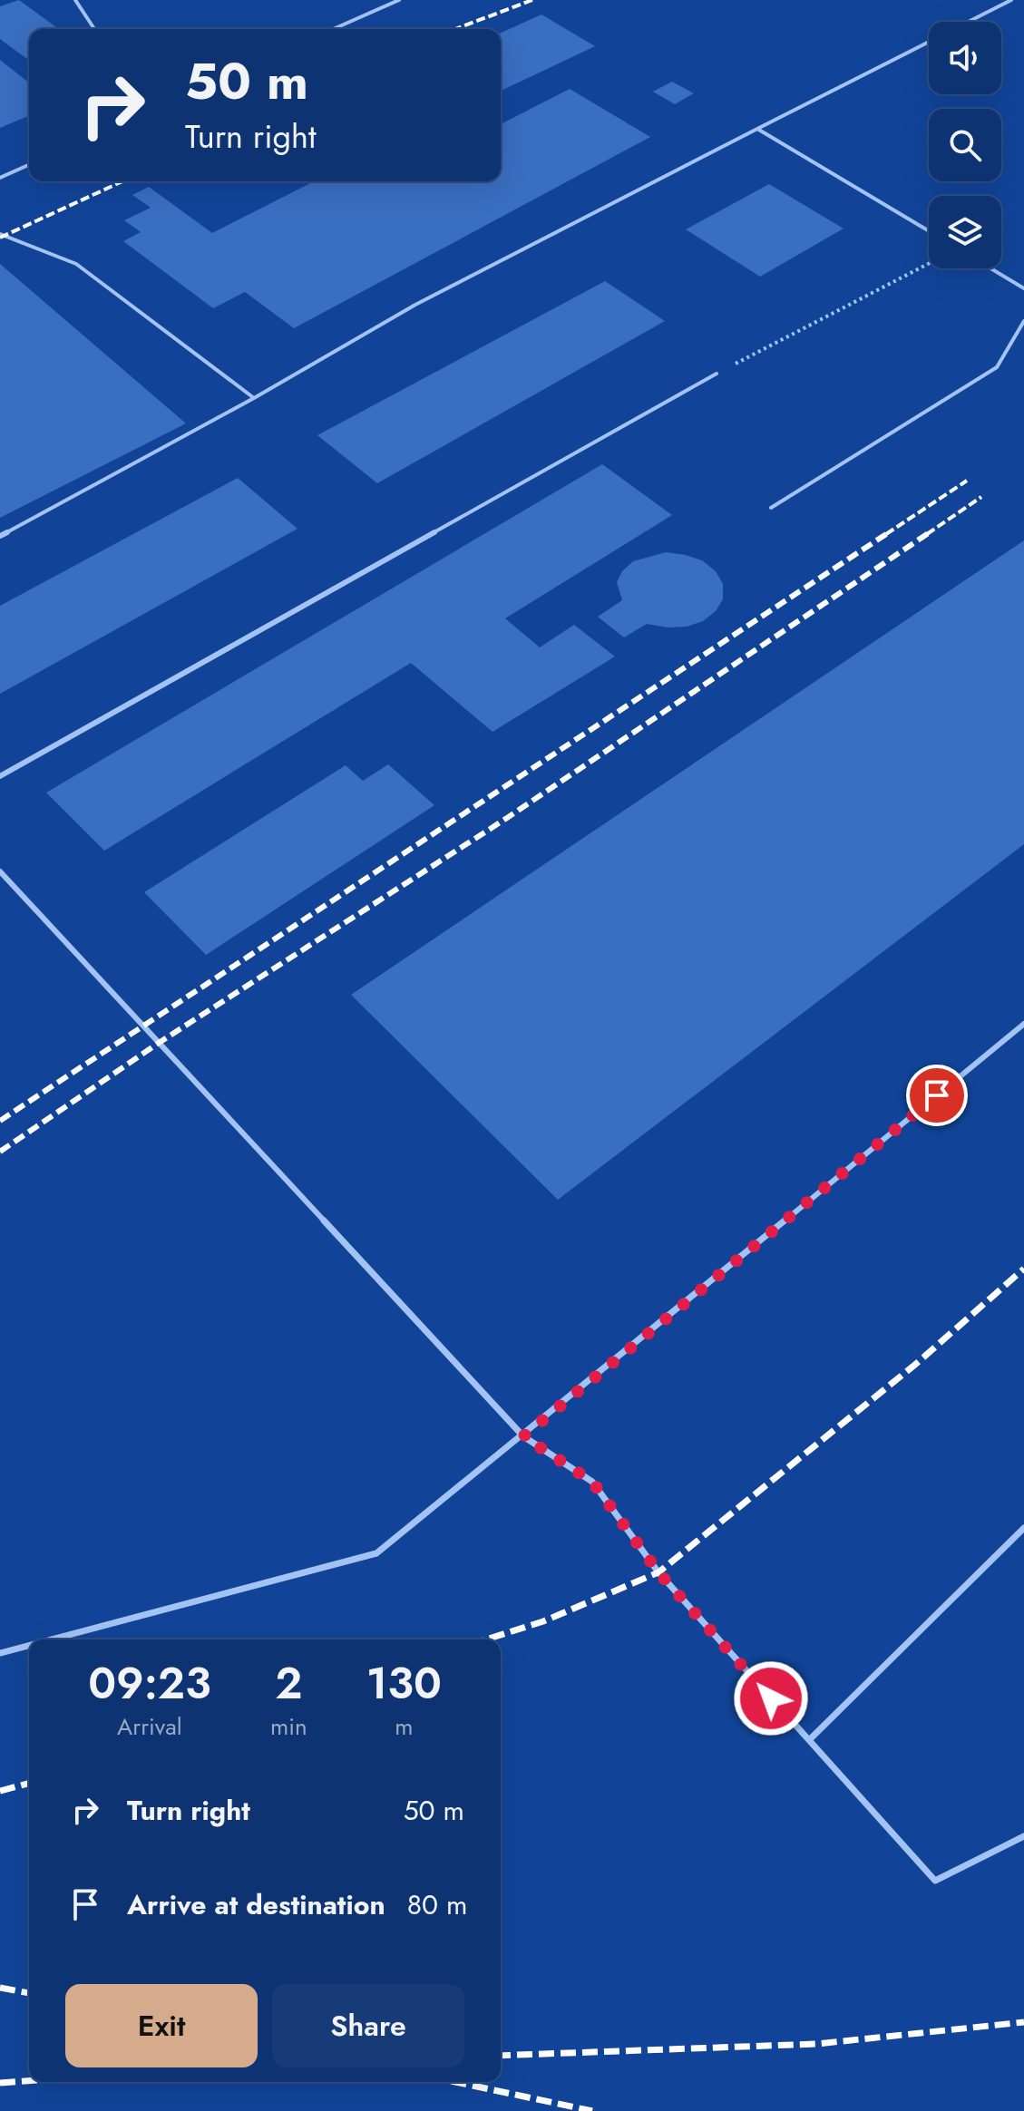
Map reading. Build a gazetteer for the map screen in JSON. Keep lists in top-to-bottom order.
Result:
{
  "page": {
    "turn": ["50 m", "Turn right"],
    "eta": [
      "09:23",
      "Arrival",
      "2",
      "min",
      "130",
      "m"
    ],
    "list": [
      {
        "name": "Turn right",
        "value": "50 m"
      },
      {
        "name": "Arrive at destination",
        "value": "80 m"
      }
    ],
    "buttons": ["Exit", "Share"]
  }
}
